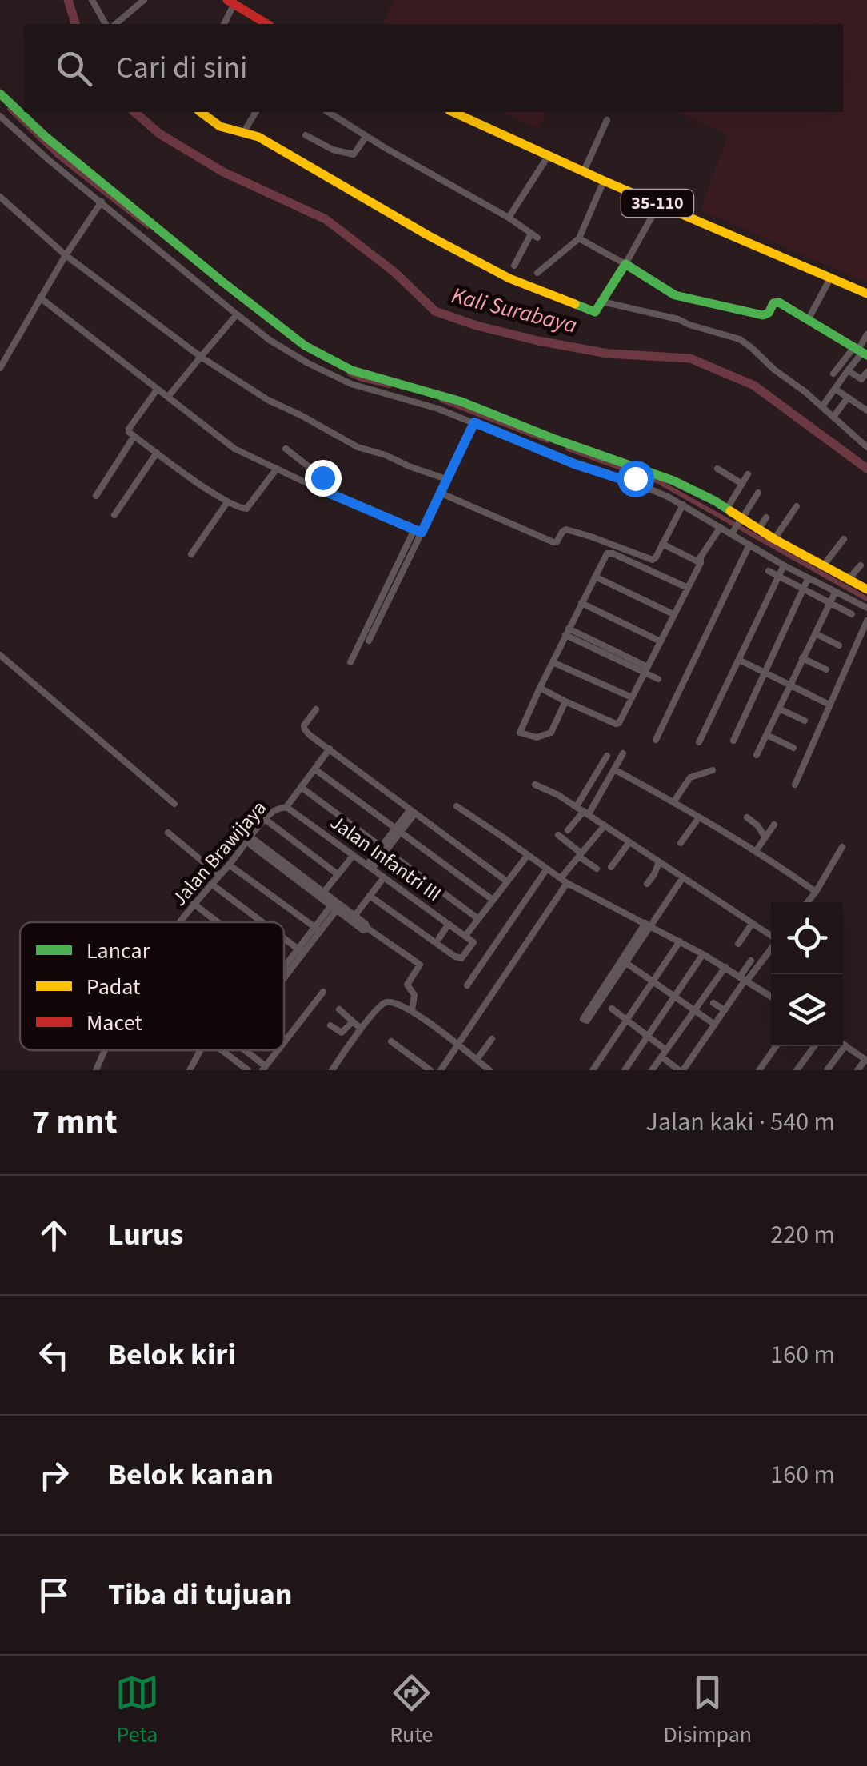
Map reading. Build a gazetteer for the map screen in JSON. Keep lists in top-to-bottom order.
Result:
{
  "streets": {
    "street": ["35-110", "Jalan Brawijaya", "Jalan Infantri III"]
  },
  "crossings": [
    ["Jalan Brawijaya", "Jalan Infantri III"]
  ],
  "water": ["Kali Surabaya"],
  "legend": ["Lancar", "Padat", "Macet"],
  "page": {
    "search": "Cari di sini",
    "heading": ["7 mnt", "Jalan kaki · 540 m"],
    "list": [
      ["Lurus", "220 m"],
      ["Belok kiri", "160 m"],
      ["Belok kanan", "160 m"],
      "Tiba di tujuan"
    ],
    "nav": ["Peta", "Rute", "Disimpan"]
  }
}
